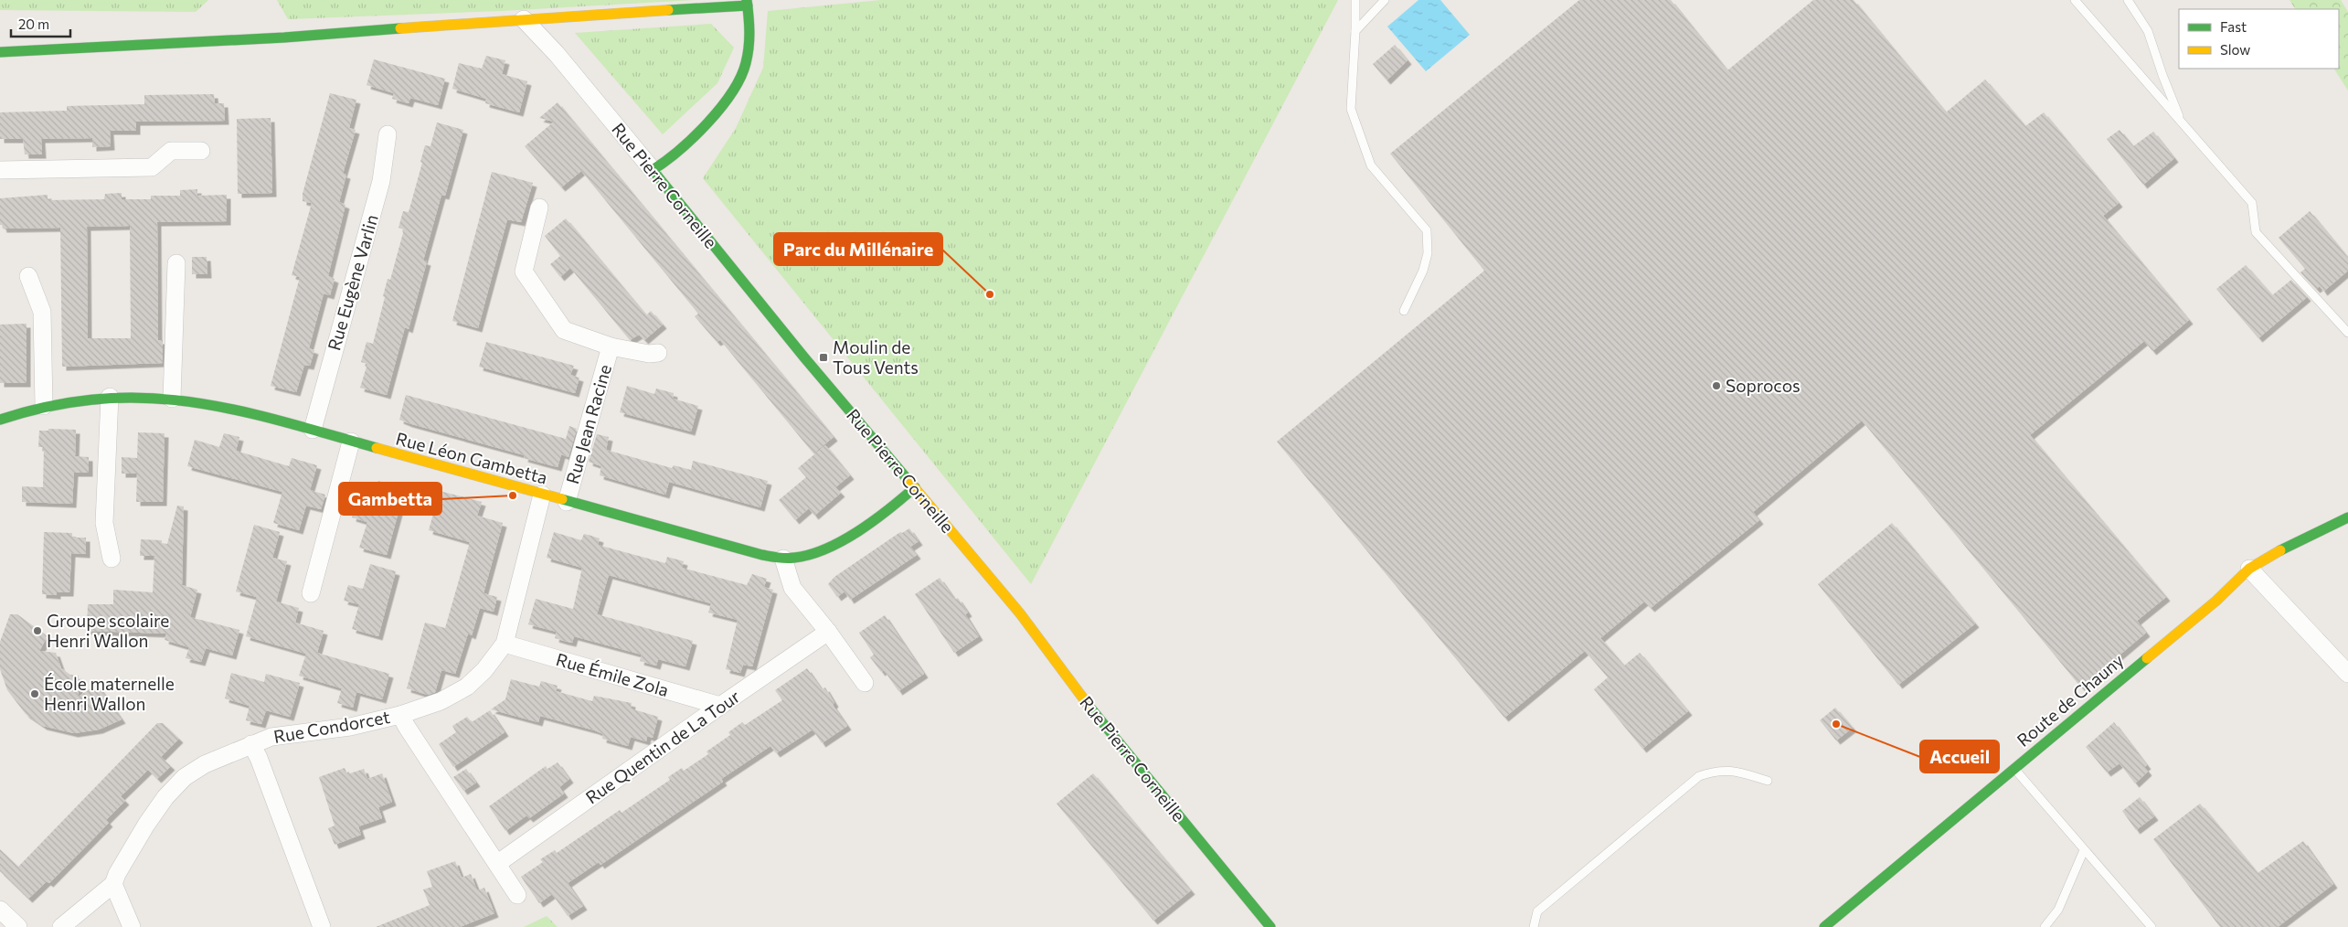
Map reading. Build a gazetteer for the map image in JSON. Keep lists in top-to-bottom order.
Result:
{
  "streets": {
    "street": [
      "Rue Pierre Corneille",
      "Rue Eugène Varlin",
      "Rue Jean Racine",
      "Rue Léon Gambetta",
      "Rue Émile Zola",
      "Route de Chauny",
      "Rue Condorcet",
      "Rue Quentin de La Tour"
    ]
  },
  "crossings": [
    ["Rue Pierre Corneille", "Rue Léon Gambetta"],
    ["Rue Eugène Varlin", "Rue Léon Gambetta"],
    ["Rue Jean Racine", "Rue Léon Gambetta"],
    ["Rue Léon Gambetta", "Rue Condorcet"],
    ["Rue Émile Zola", "Rue Condorcet"],
    ["Rue Émile Zola", "Rue Quentin de La Tour"]
  ],
  "places": {
    "other": [
      "Parc du Millénaire",
      "Soprocos",
      "Gambetta",
      "Groupe scolaire Henri Wallon",
      "École maternelle Henri Wallon",
      "Accueil"
    ],
    "transit": ["Moulin de Tous Vents"]
  },
  "legend": ["Fast", "Slow"],
  "scale_bar": "20 m"
}
